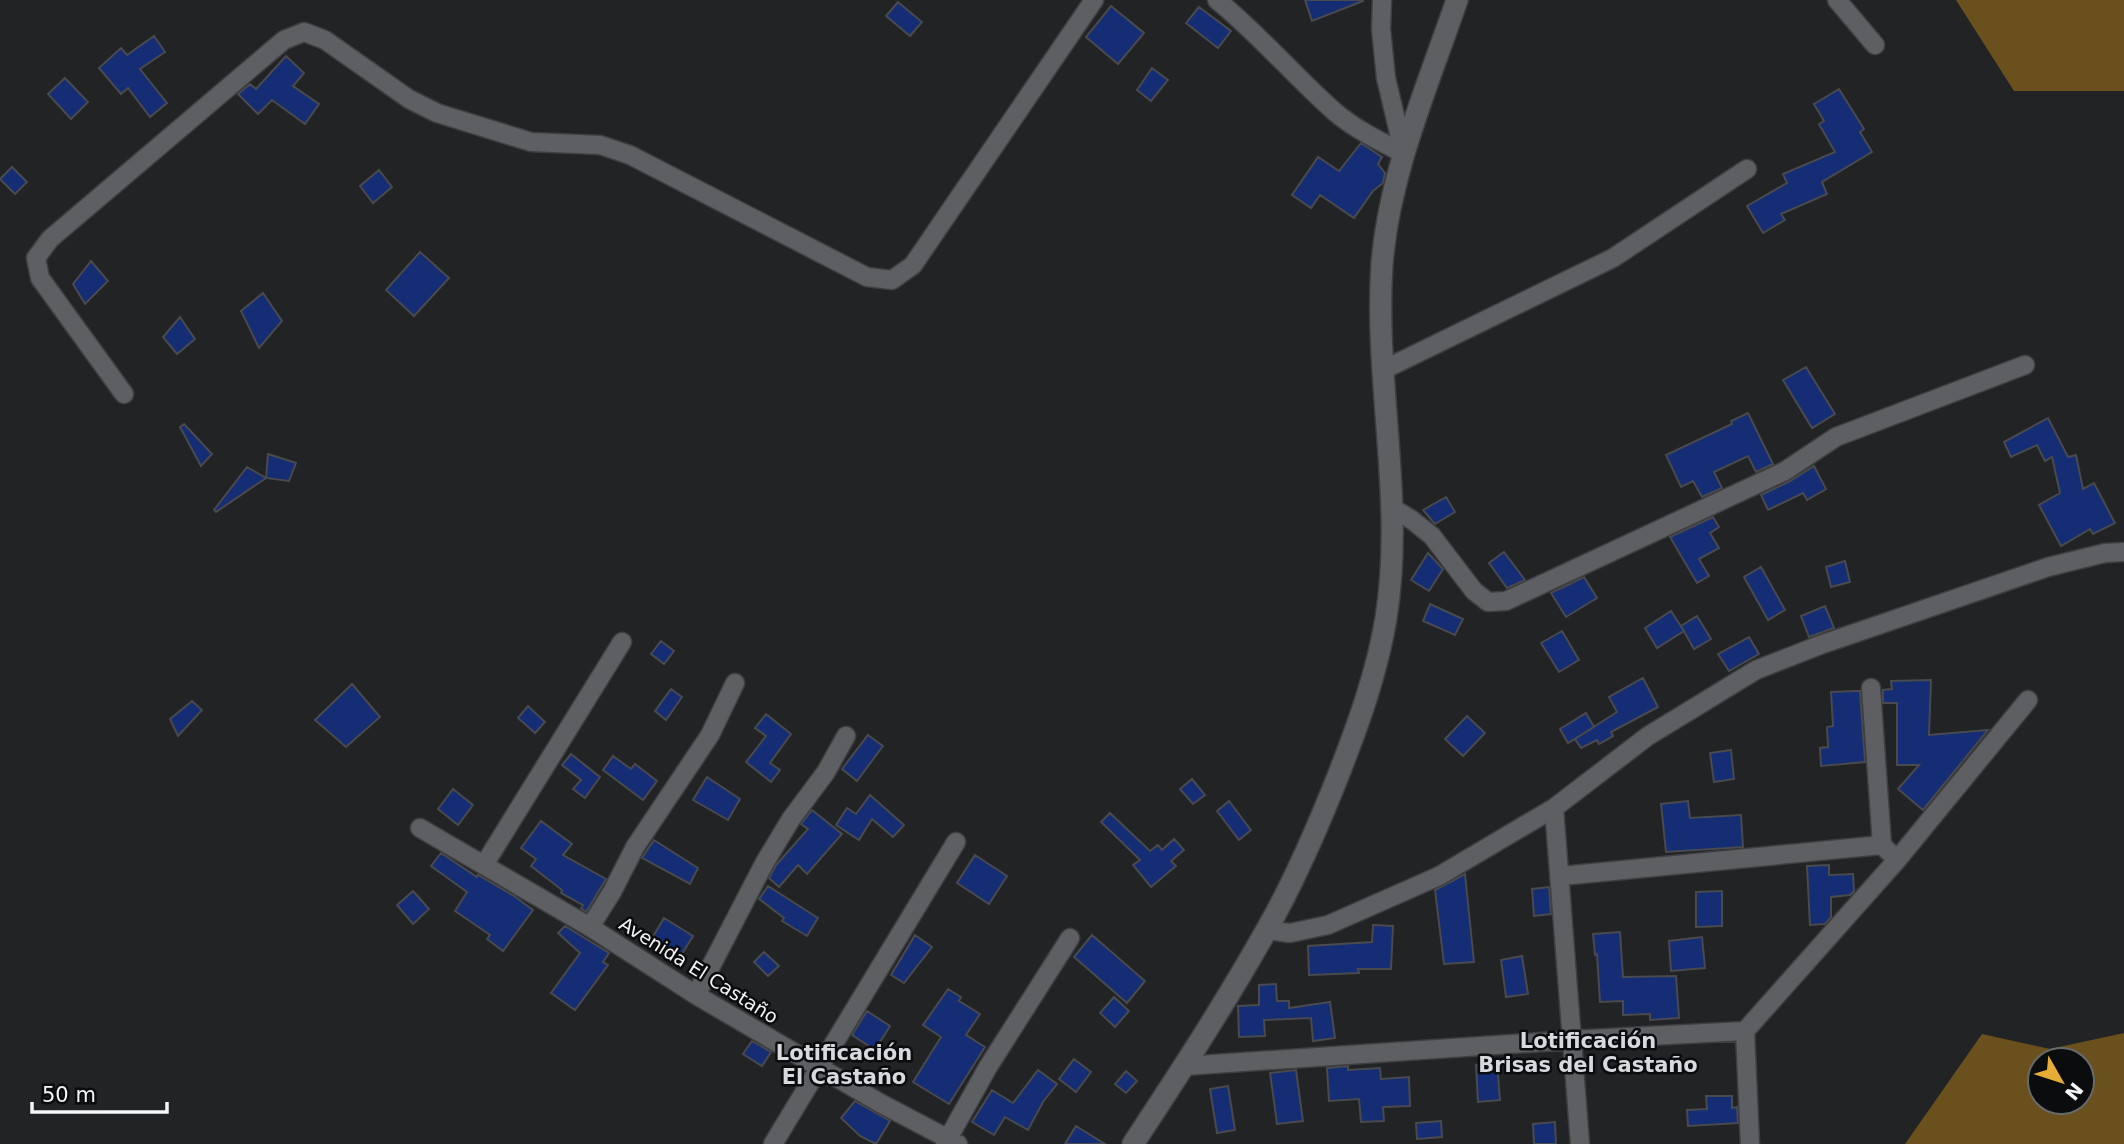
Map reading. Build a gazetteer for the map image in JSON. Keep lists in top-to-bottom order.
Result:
{
  "streets": {
    "street": ["Avenida El Castaño"]
  },
  "districts": ["Lotificación Brisas del Castaño", "Lotificación El Castaño"],
  "scale_bar": "50 m",
  "north": "bottom right"
}
